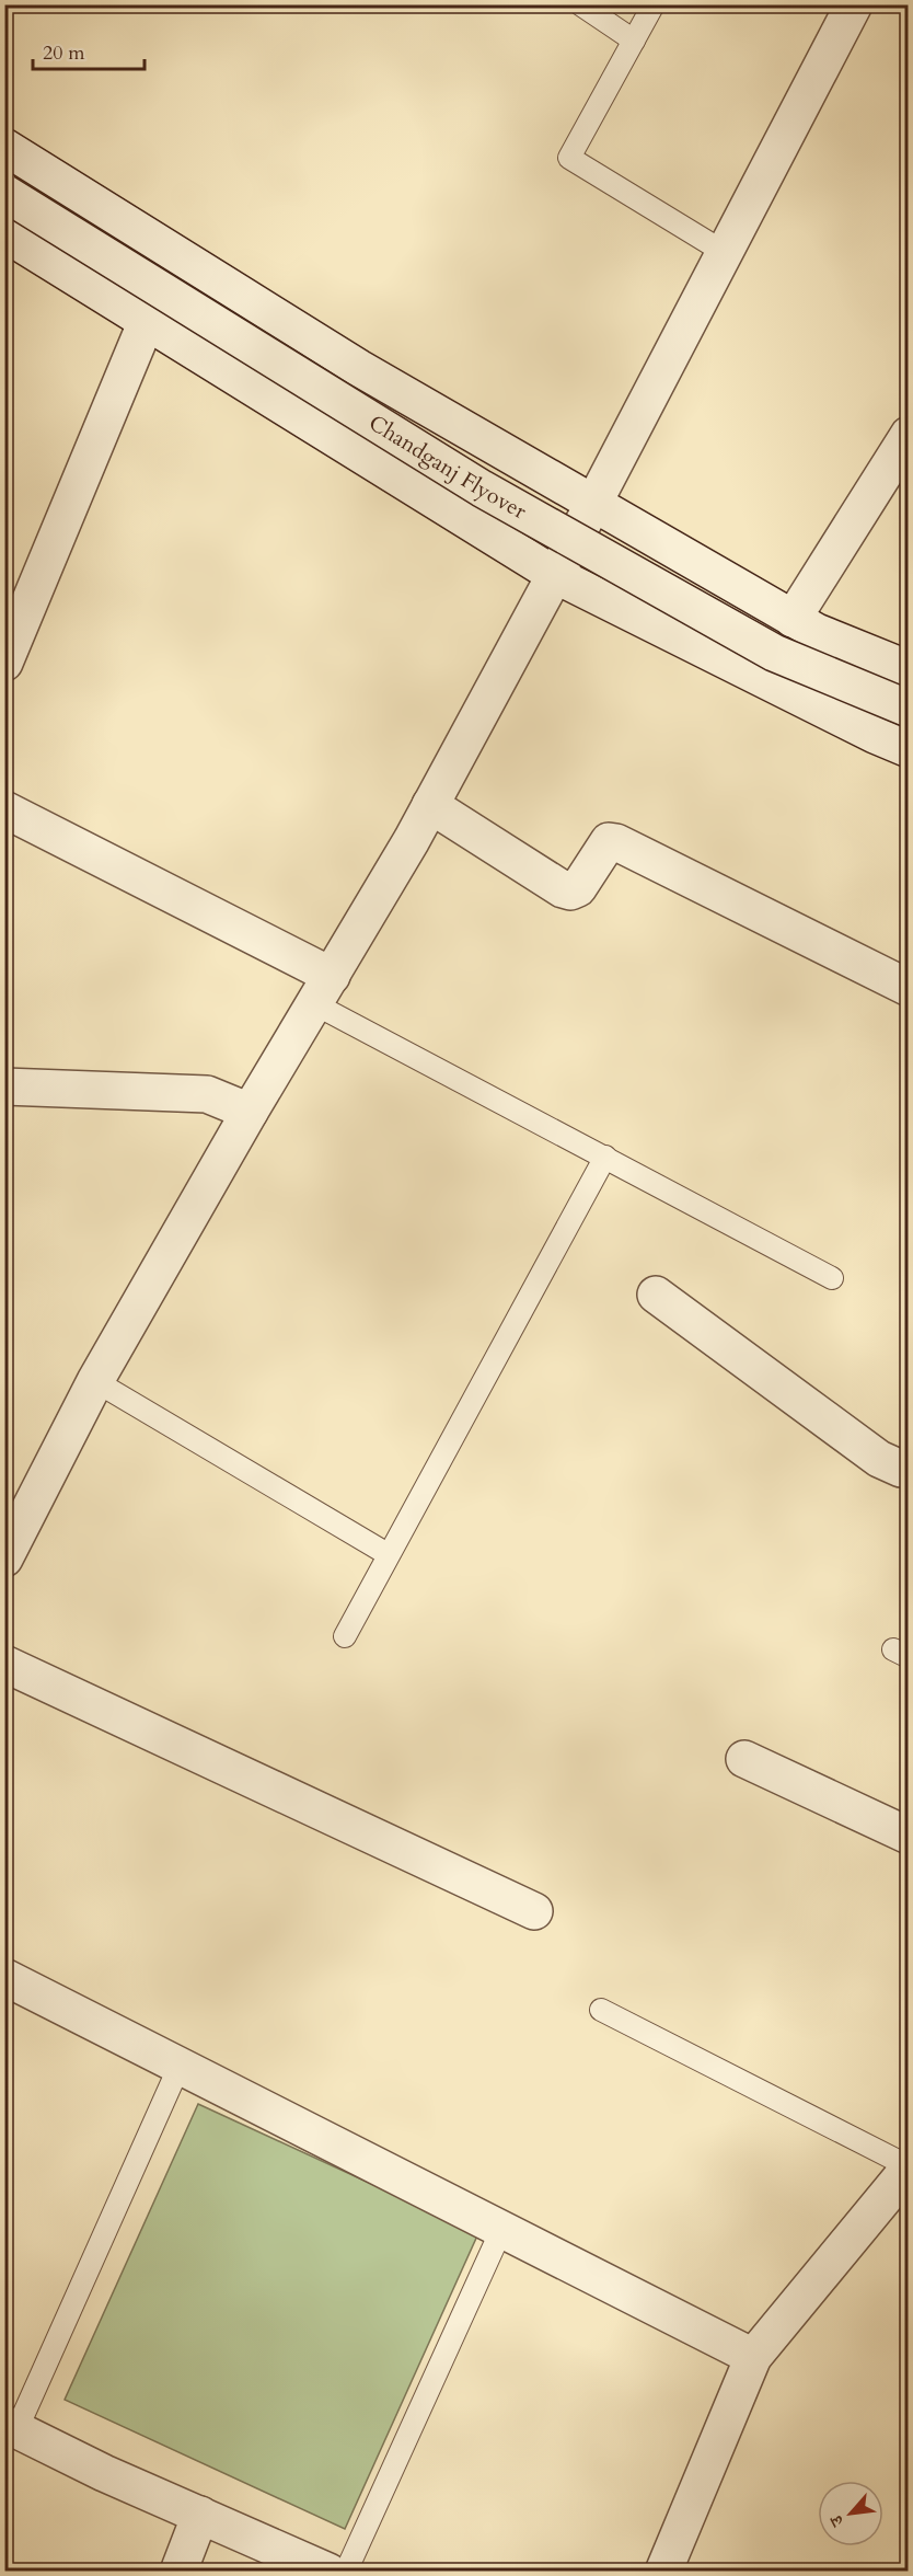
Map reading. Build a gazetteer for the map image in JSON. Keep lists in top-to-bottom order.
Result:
{
  "streets": {
    "street": ["Chandganj Flyover"]
  },
  "scale_bar": "20 m",
  "north": "bottom left"
}
